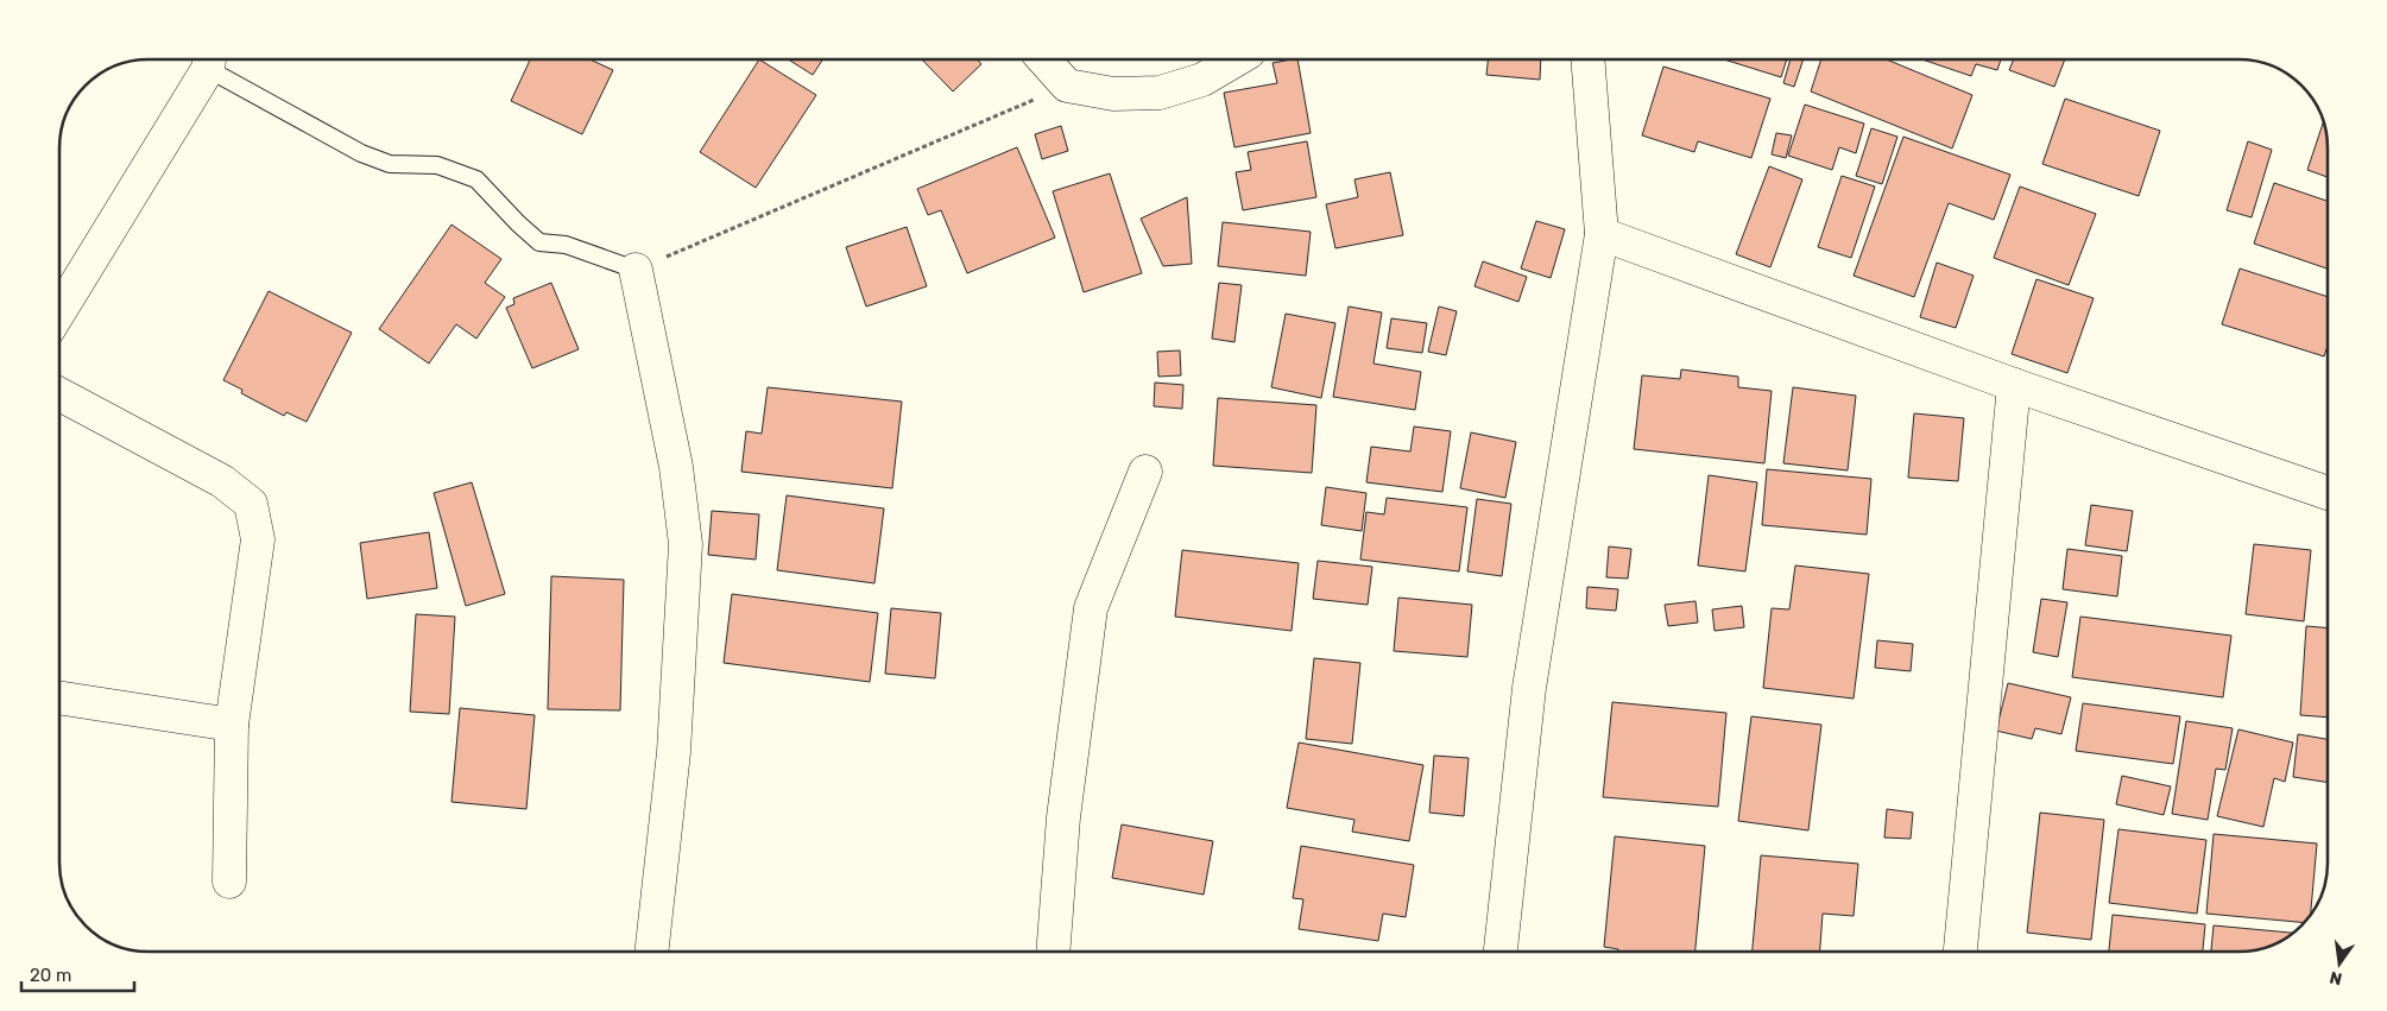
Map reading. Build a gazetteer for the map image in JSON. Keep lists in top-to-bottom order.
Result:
{
  "scale_bar": "20 m",
  "north": "bottom"
}
